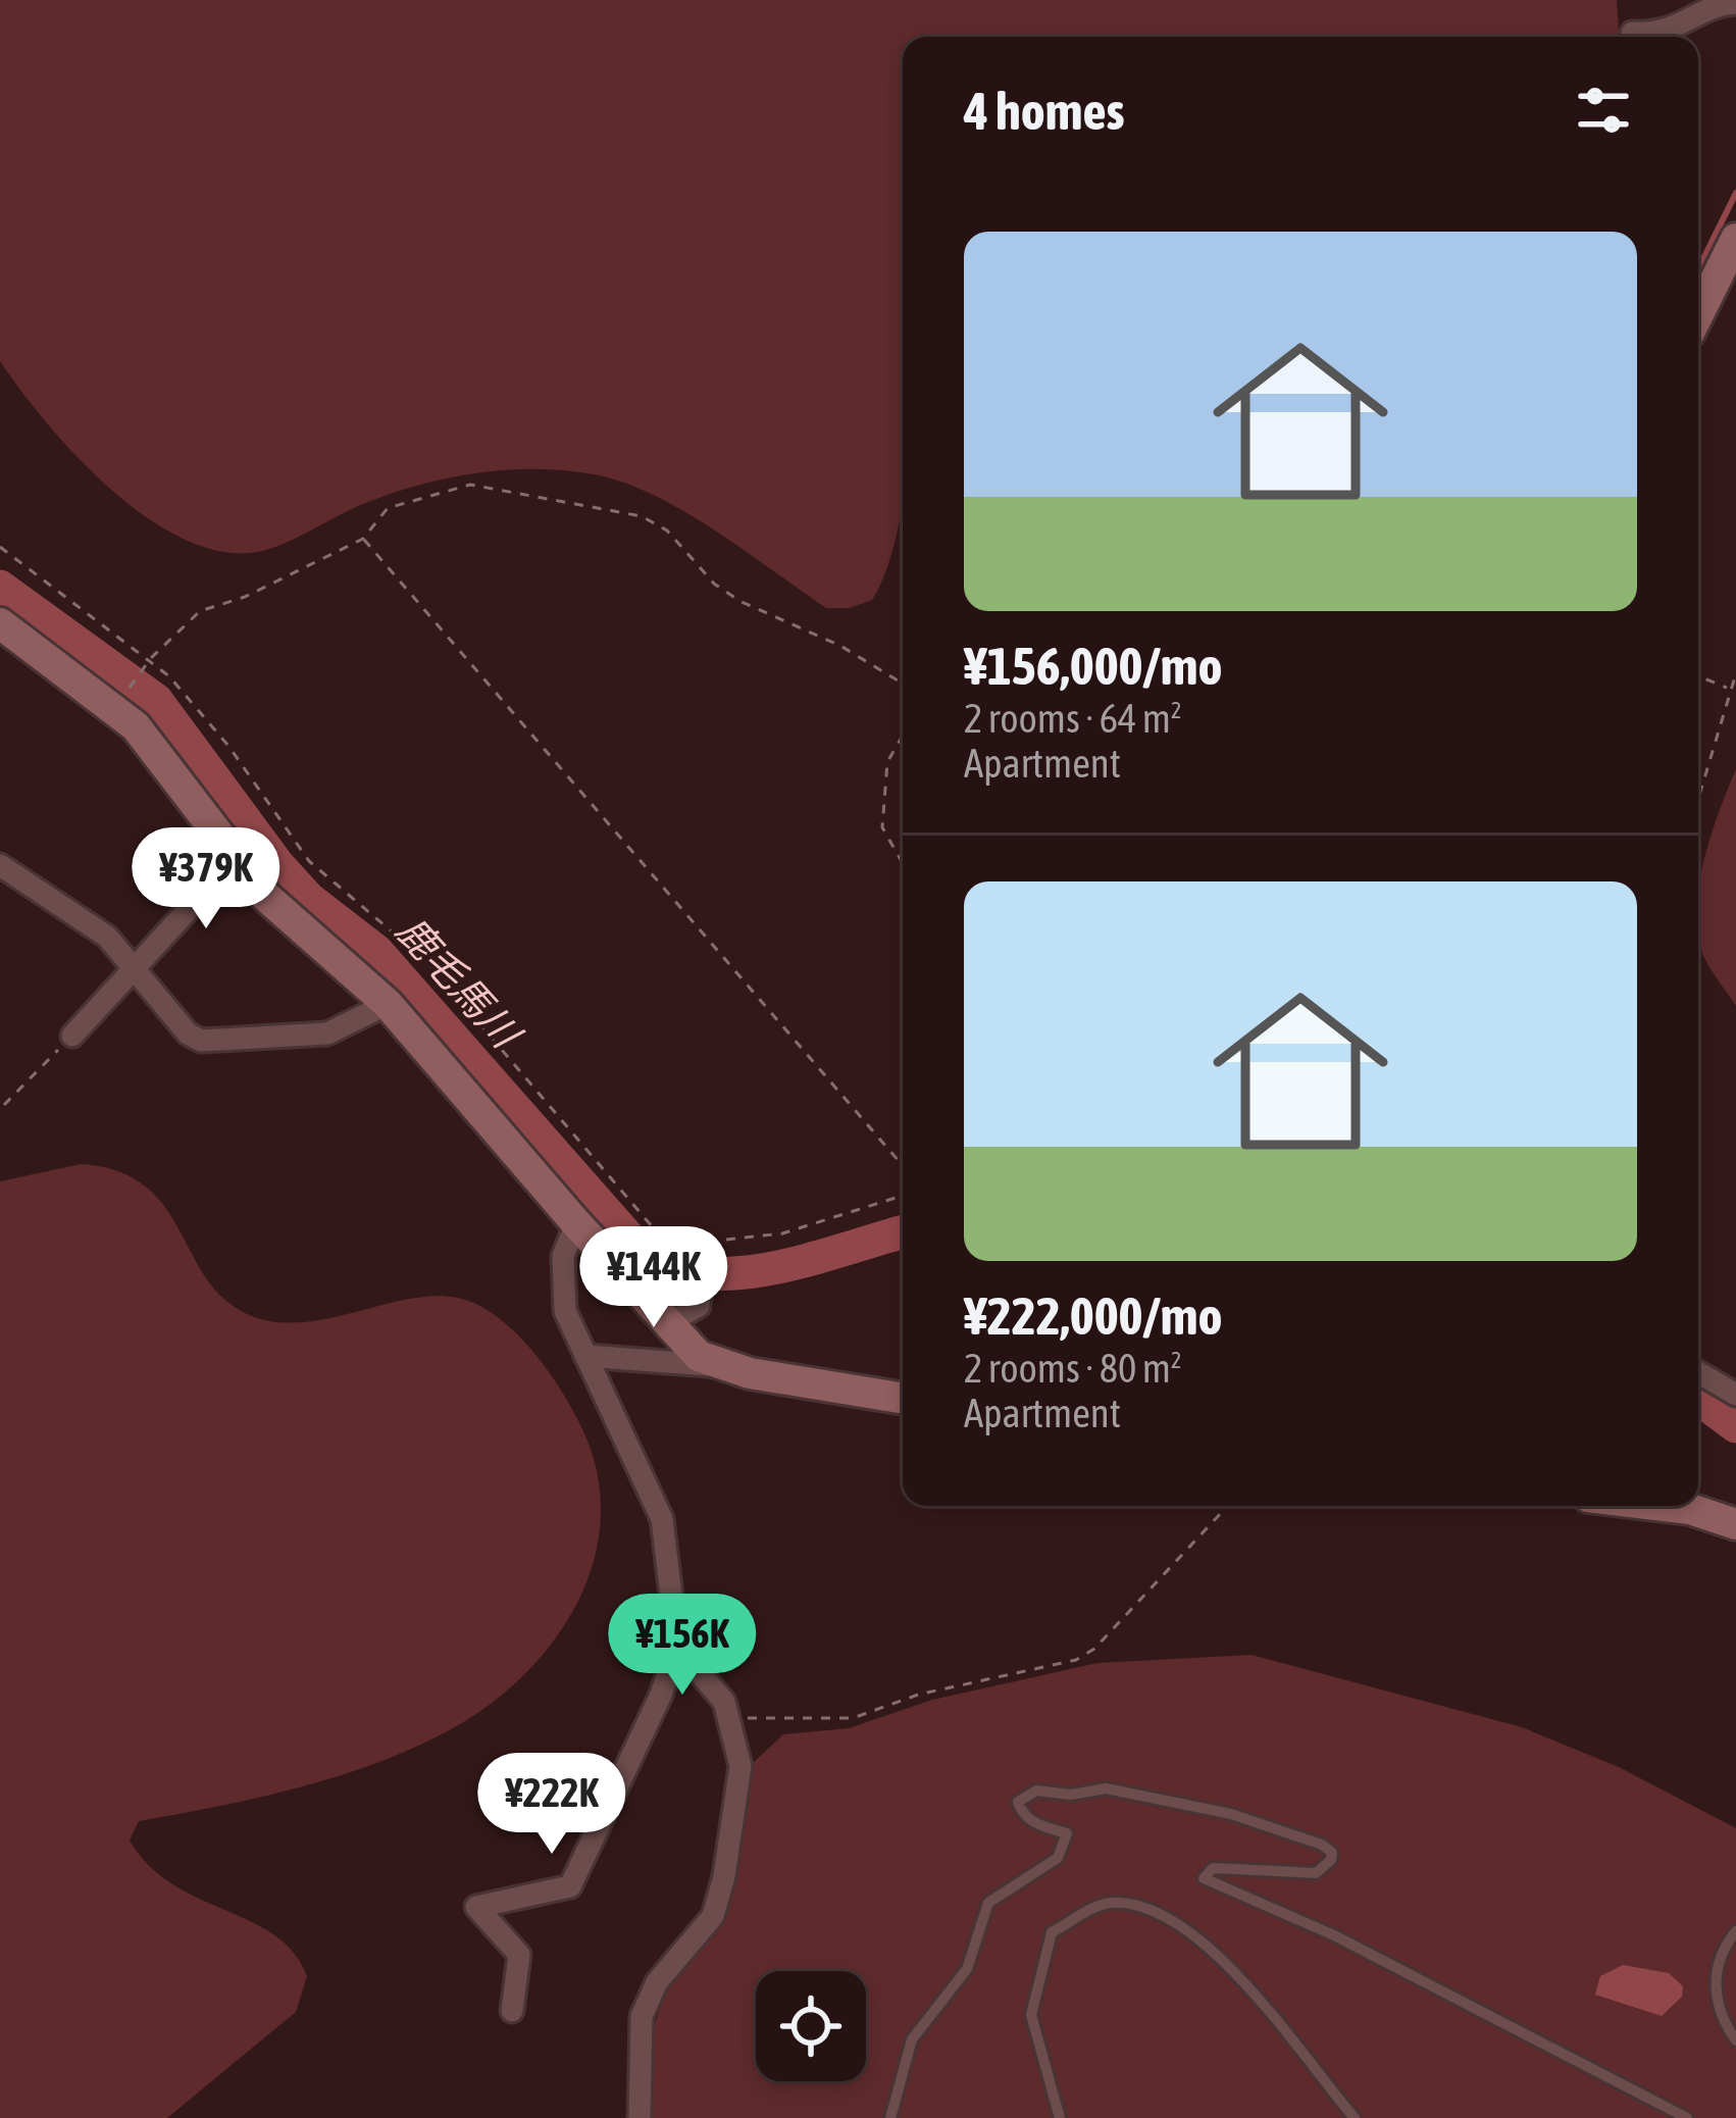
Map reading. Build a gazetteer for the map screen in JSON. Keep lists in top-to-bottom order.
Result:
{
  "water": ["鹿毛馬川"],
  "page": {
    "heading": "4 homes",
    "list": [
      {
        "name": "¥156,000/mo",
        "note": "2 rooms · 64 m² · Apartment"
      },
      {
        "name": "¥222,000/mo",
        "note": "2 rooms · 80 m² · Apartment"
      }
    ],
    "price": [
      "¥379K",
      "¥144K",
      "¥156K",
      "¥222K"
    ]
  }
}
